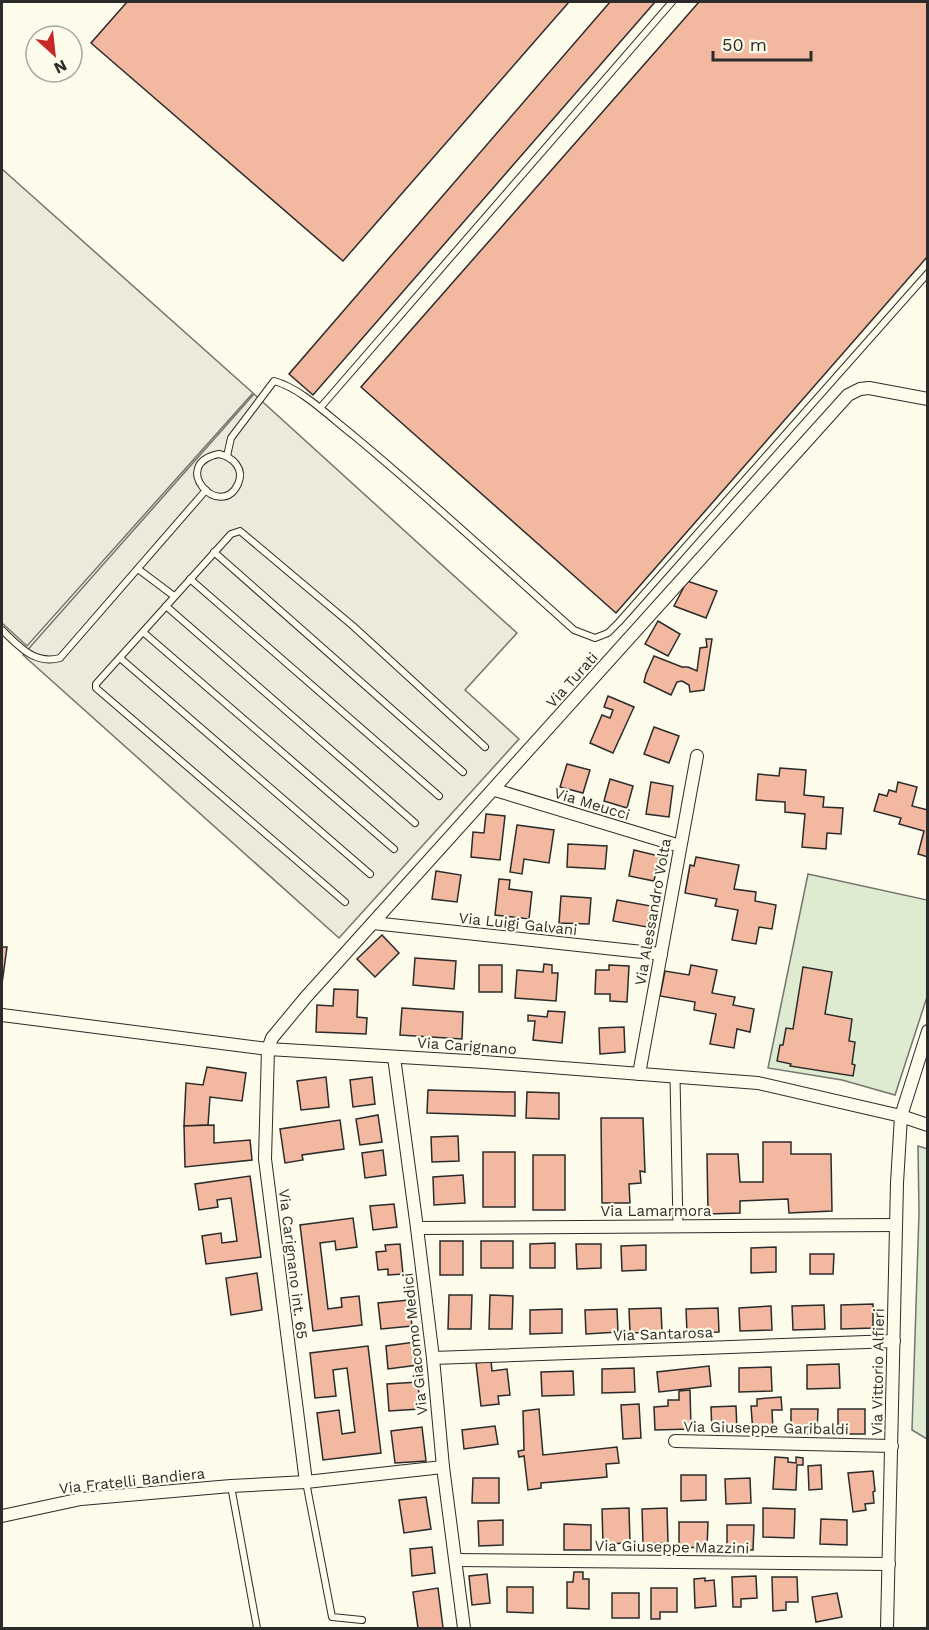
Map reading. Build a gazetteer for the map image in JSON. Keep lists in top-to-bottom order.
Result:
{
  "streets": {
    "street": [
      "Via Turati",
      "Via Meucci",
      "Via Alessandro Volta",
      "Via Luigi Galvani",
      "Via Carignano",
      "Via Lamarmora",
      "Via Carignano int. 65",
      "Via Santarosa",
      "Via Giacomo Medici",
      "Via Vittorio Alfieri",
      "Via Giuseppe Garibaldi",
      "Via Fratelli Bandiera",
      "Via Giuseppe Mazzini"
    ]
  },
  "crossings": [
    ["Via Turati", "Via Meucci"],
    ["Via Turati", "Via Luigi Galvani"],
    ["Via Turati", "Via Carignano"],
    ["Via Turati", "Via Carignano int. 65"],
    ["Via Meucci", "Via Alessandro Volta"],
    ["Via Alessandro Volta", "Via Luigi Galvani"],
    ["Via Alessandro Volta", "Via Carignano"],
    ["Via Carignano", "Via Carignano int. 65"],
    ["Via Carignano", "Via Giacomo Medici"],
    ["Via Carignano", "Via Vittorio Alfieri"],
    ["Via Lamarmora", "Via Giacomo Medici"],
    ["Via Lamarmora", "Via Vittorio Alfieri"],
    ["Via Carignano int. 65", "Via Fratelli Bandiera"],
    ["Via Santarosa", "Via Giacomo Medici"],
    ["Via Santarosa", "Via Vittorio Alfieri"],
    ["Via Giacomo Medici", "Via Fratelli Bandiera"],
    ["Via Giacomo Medici", "Via Giuseppe Mazzini"],
    ["Via Vittorio Alfieri", "Via Giuseppe Garibaldi"],
    ["Via Vittorio Alfieri", "Via Giuseppe Mazzini"]
  ],
  "scale_bar": "50 m",
  "north": "bottom right"
}
